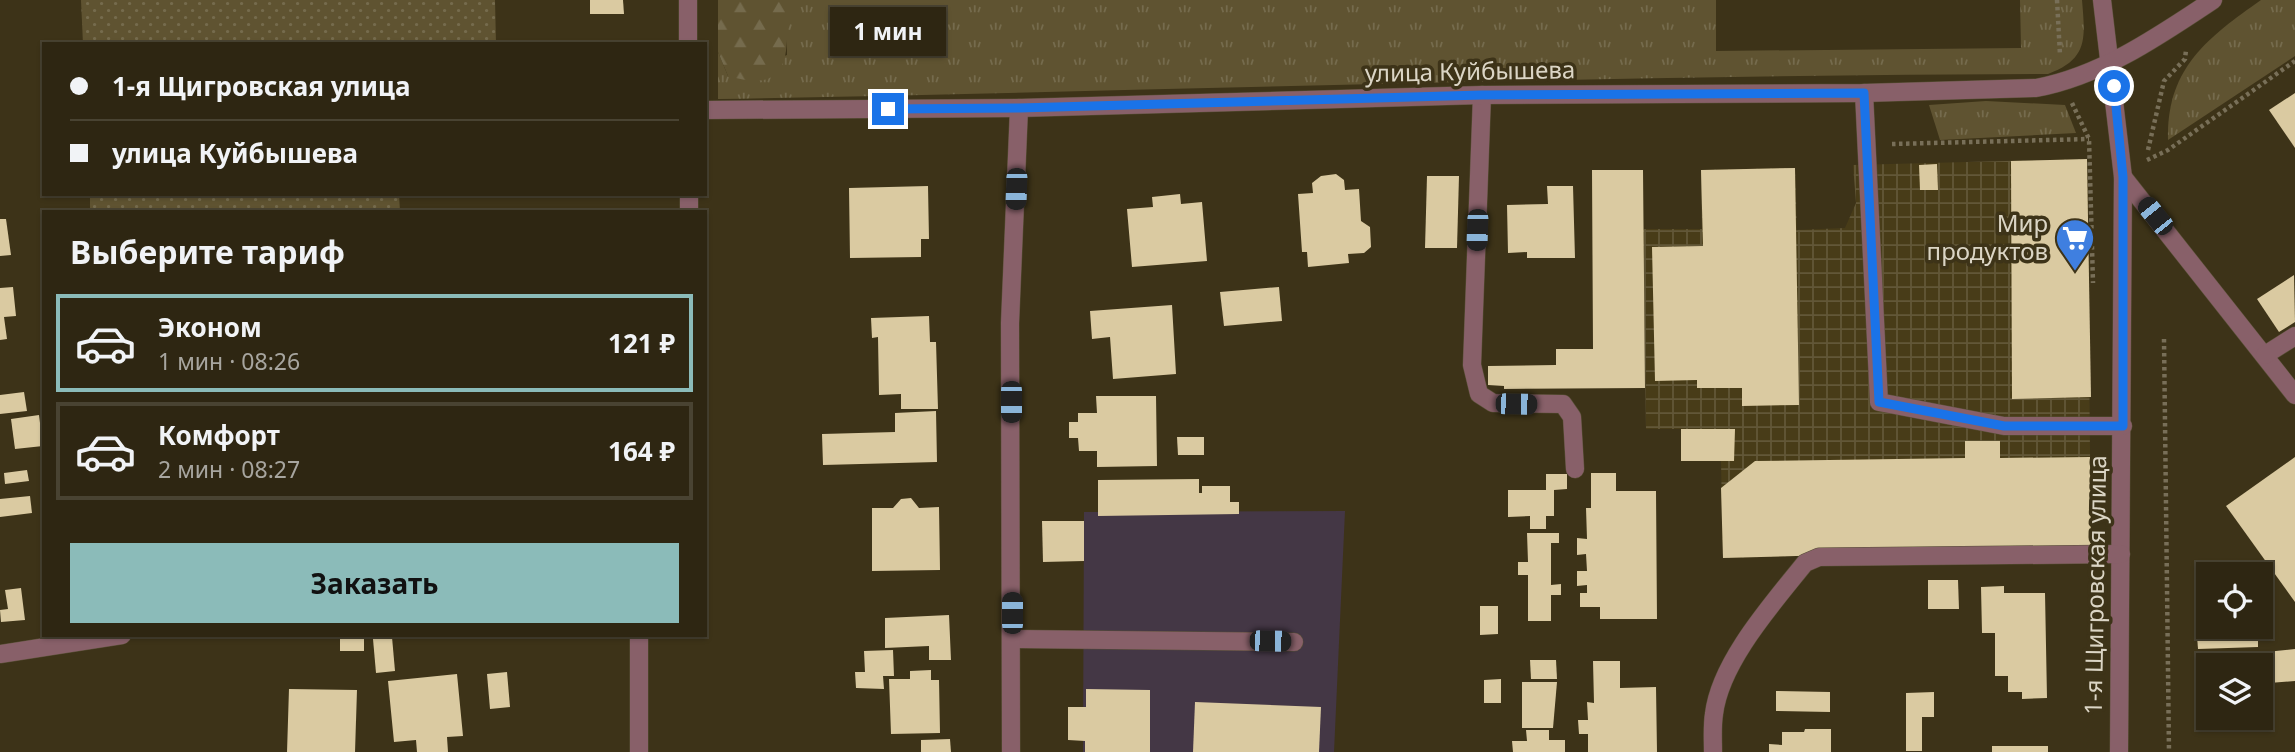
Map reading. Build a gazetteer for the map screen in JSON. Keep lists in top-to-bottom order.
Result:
{
  "streets": {
    "street": ["улица Куйбышева", "1-я Щигровская улица"]
  },
  "crossings": [
    ["улица Куйбышева", "1-я Щигровская улица"]
  ],
  "places": {
    "supermarket": ["Мир продуктов"]
  },
  "page": {
    "bubble": "1 мин",
    "banner": ["1-я Щигровская улица", "улица Куйбышева"],
    "heading": "Выберите тариф",
    "list": [
      {
        "name": "Эконом",
        "note": "1 мин · 08:26",
        "value": "121 ₽"
      },
      {
        "name": "Комфорт",
        "note": "2 мин · 08:27",
        "value": "164 ₽"
      }
    ],
    "buttons": "Заказать"
  }
}
